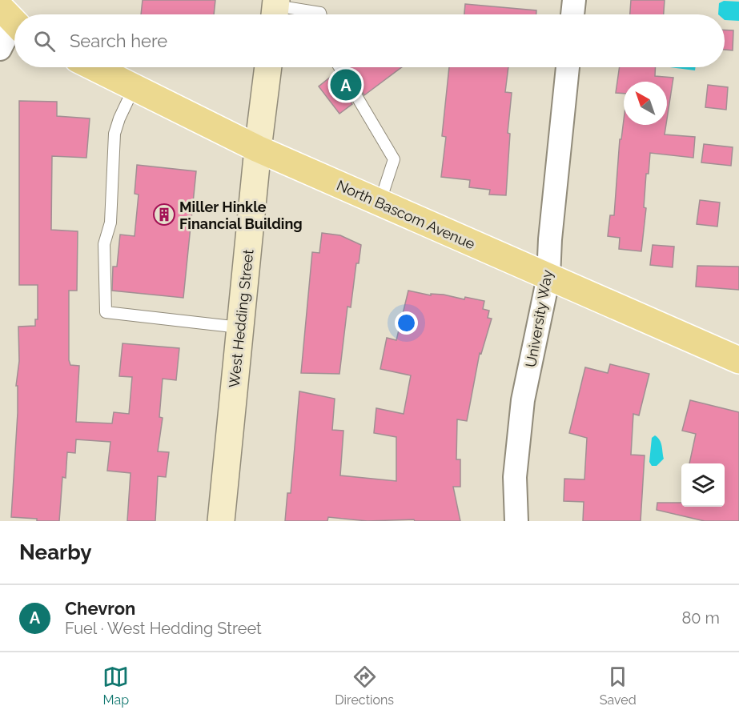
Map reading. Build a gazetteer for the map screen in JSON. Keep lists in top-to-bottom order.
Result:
{
  "streets": {
    "main road": ["North Bascom Avenue", "West Hedding Street"],
    "street": ["University Way"]
  },
  "crossings": [
    ["North Bascom Avenue", "West Hedding Street"],
    ["North Bascom Avenue", "University Way"]
  ],
  "places": {
    "building": ["Miller Hinkle Financial Building"]
  },
  "north": "top left",
  "page": {
    "search": "Search here",
    "pins": "A",
    "heading": "Nearby",
    "list": [
      {
        "mark": "A",
        "name": "Chevron",
        "note": "Fuel · West Hedding Street",
        "value": "80 m"
      }
    ],
    "nav": ["Map", "Directions", "Saved"]
  }
}
